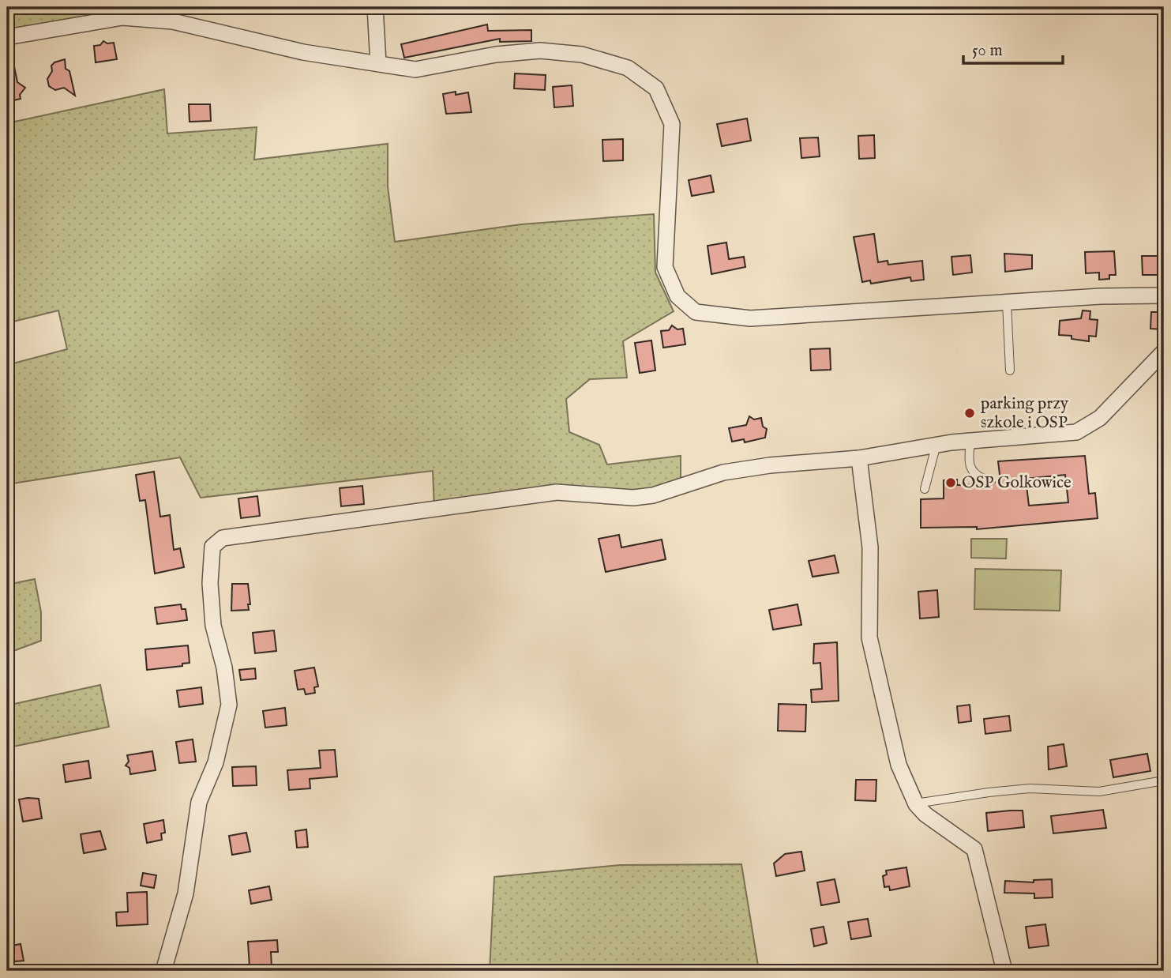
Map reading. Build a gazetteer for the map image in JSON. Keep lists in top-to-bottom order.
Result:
{
  "places": ["parking przy szkole i OSP", "OSP Golkowice"],
  "scale_bar": "50 m"
}
